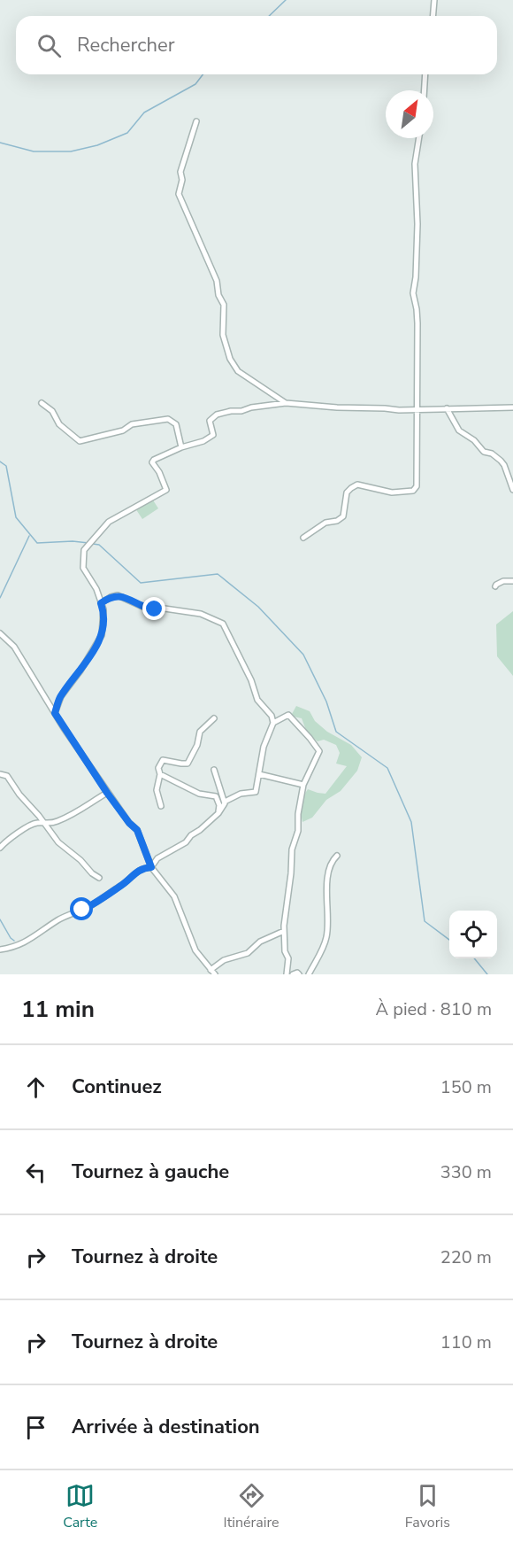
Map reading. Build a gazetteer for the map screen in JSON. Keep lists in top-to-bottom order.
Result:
{
  "north": "top right",
  "page": {
    "search": "Rechercher",
    "heading": ["11 min", "À pied · 810 m"],
    "list": [
      ["Continuez", "150 m"],
      ["Tournez à gauche", "330 m"],
      ["Tournez à droite", "220 m"],
      ["Tournez à droite", "110 m"],
      "Arrivée à destination"
    ],
    "nav": ["Carte", "Itinéraire", "Favoris"]
  }
}
